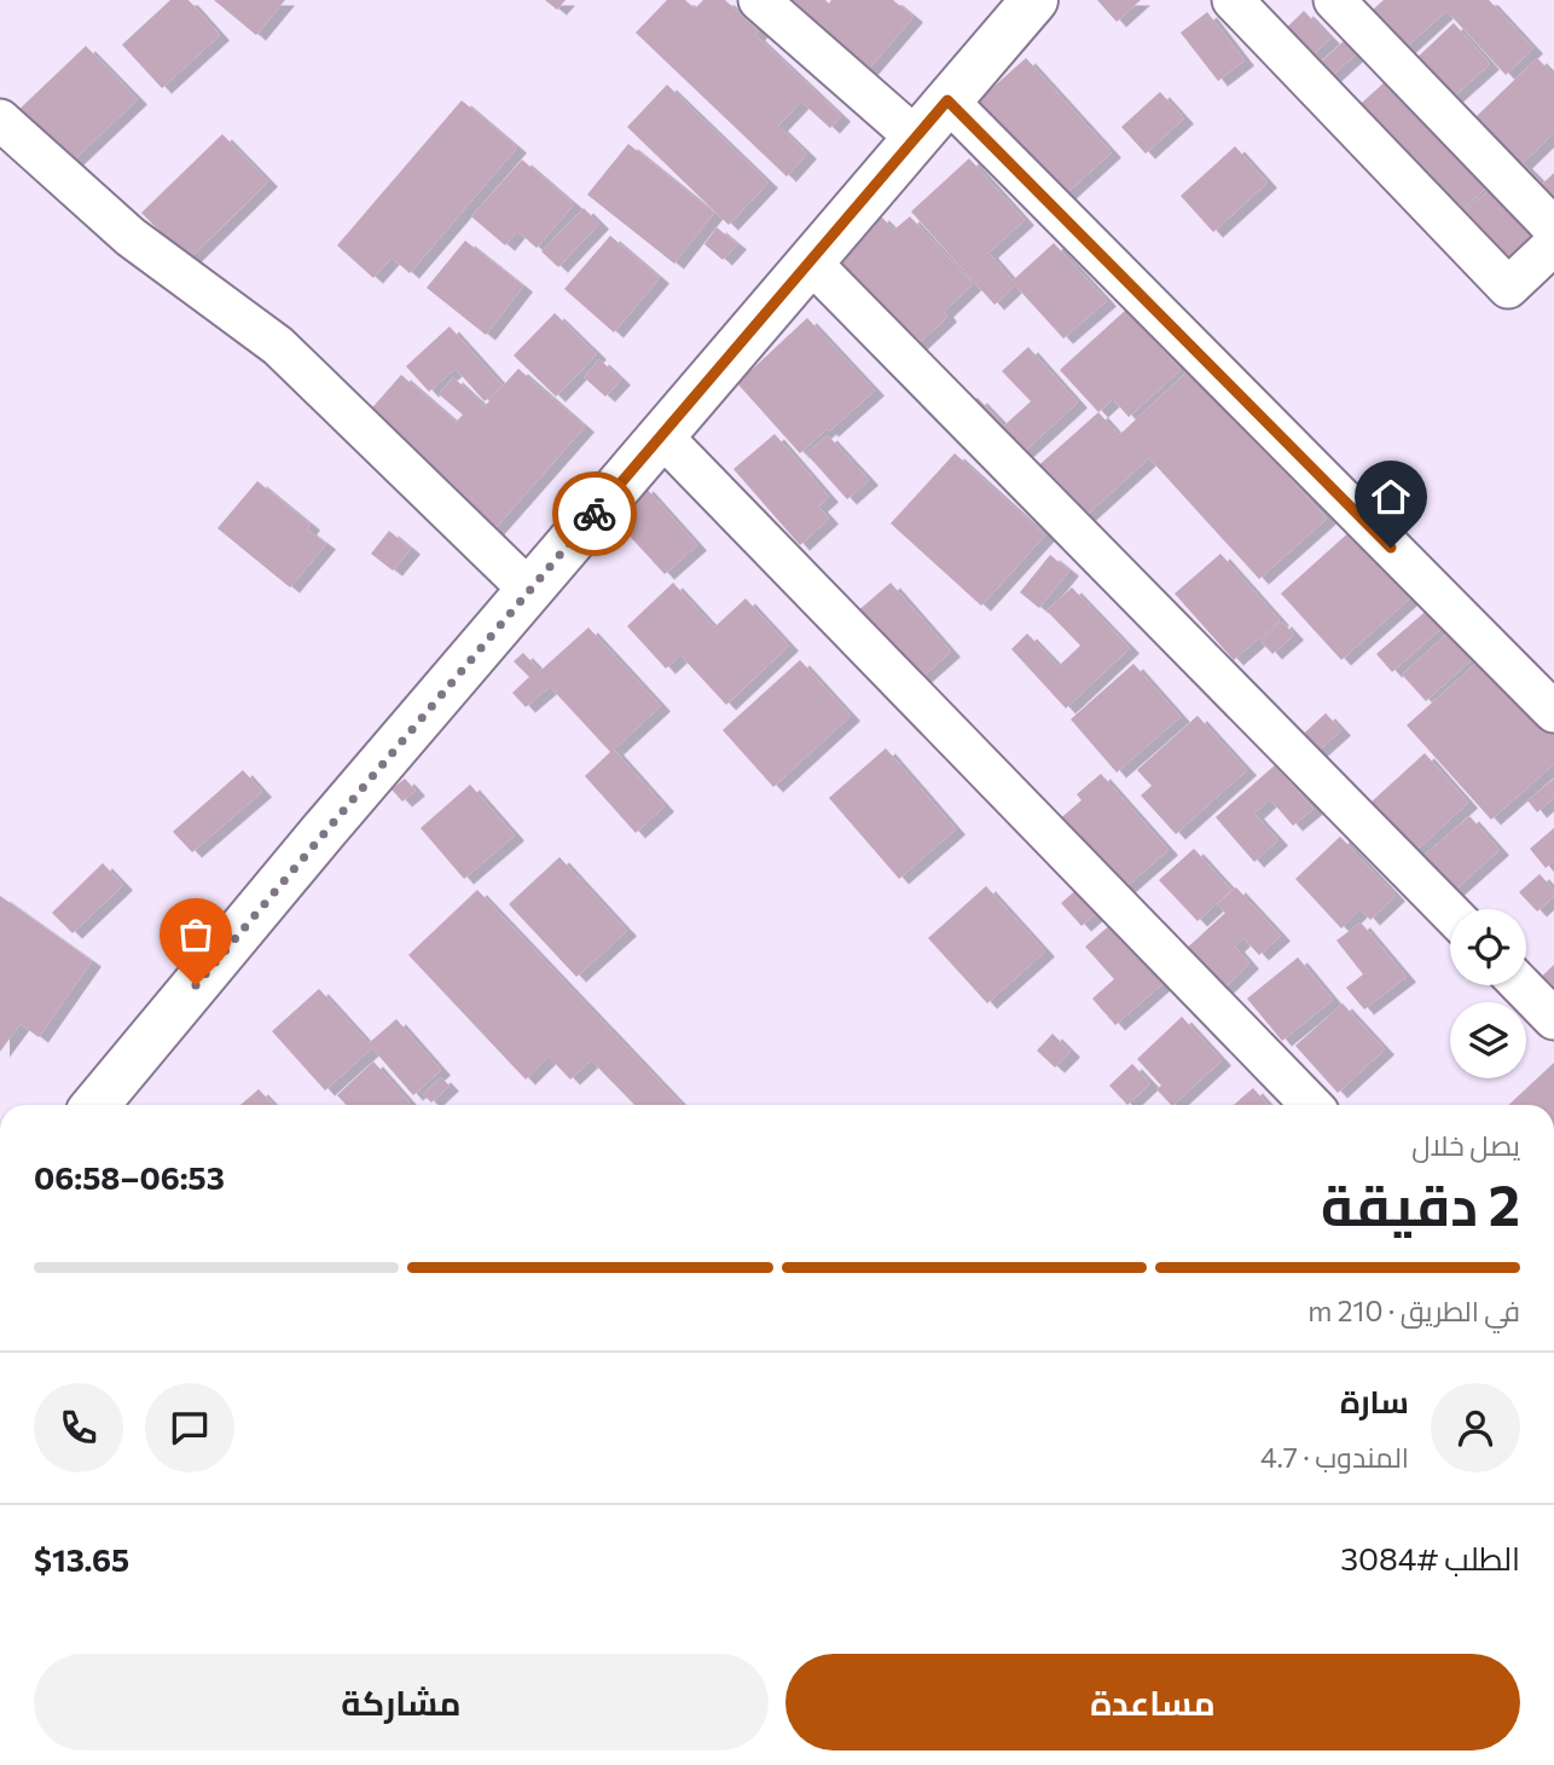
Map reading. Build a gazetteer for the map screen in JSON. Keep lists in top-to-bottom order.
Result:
{
  "page": {
    "heading": ["2 دقيقة", "يصل خلال", "06:53–06:58"],
    "panel": [
      "سارة",
      "المندوب · 4.7",
      "الطلب #3084",
      "$13.65"
    ],
    "bar": "في الطريق · 210 m",
    "buttons": ["مساعدة", "مشاركة"]
  }
}
